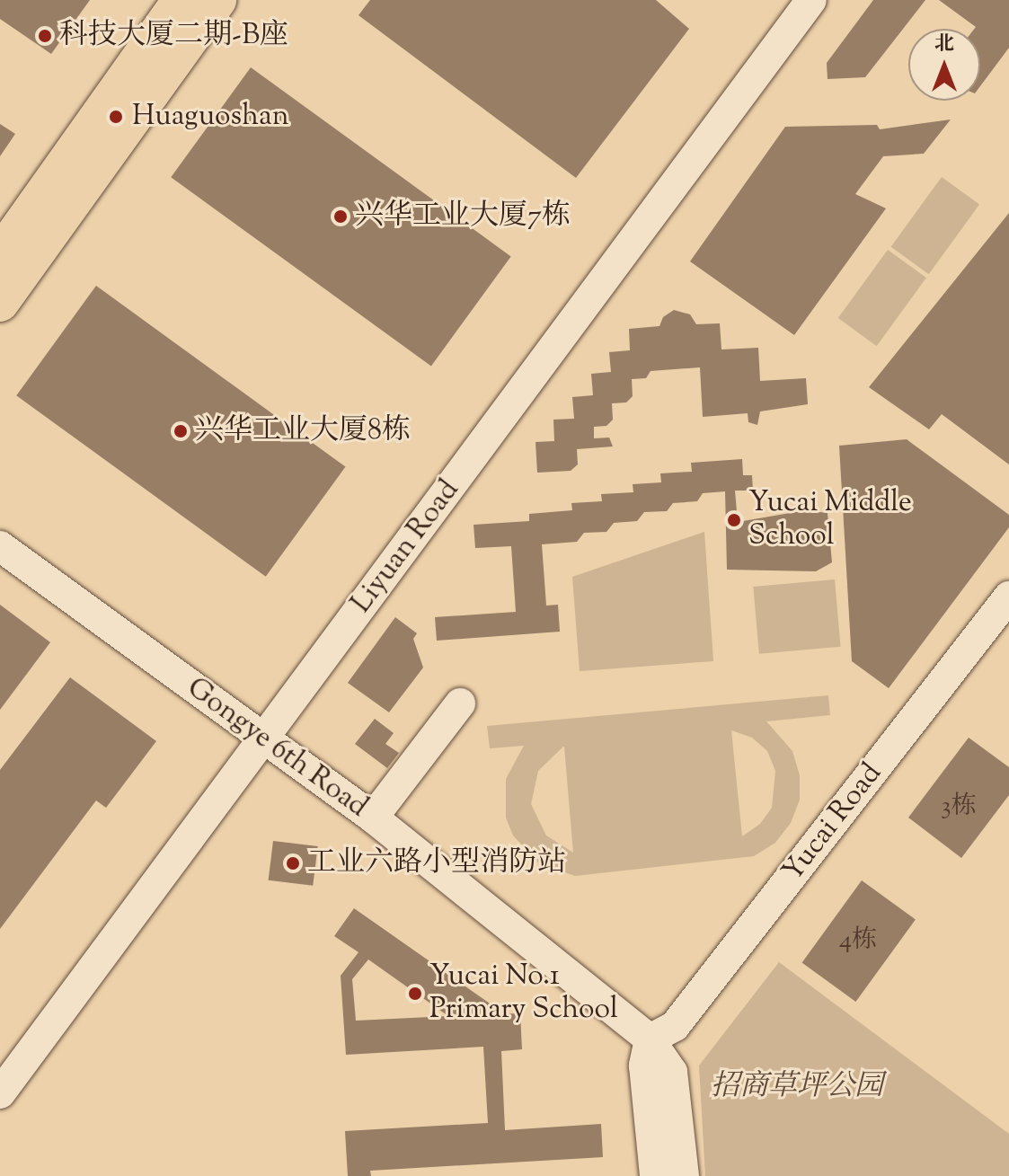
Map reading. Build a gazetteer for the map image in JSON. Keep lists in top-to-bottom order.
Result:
{
  "streets": {
    "street": ["Liyuan Road", "Gongye 6th Road", "Yucai Road"]
  },
  "crossings": [
    ["Liyuan Road", "Gongye 6th Road"],
    ["Gongye 6th Road", "Yucai Road"]
  ],
  "parks": ["招商草坪公园"],
  "places": [
    "科技大厦二期-B座",
    "Huaguoshan",
    "兴华工业大厦7栋",
    "兴华工业大厦8栋",
    "Yucai Middle School",
    "工业六路小型消防站",
    "Yucai No.1 Primary School"
  ],
  "house_numbers": ["3栋", "4栋"],
  "north": "top"
}
